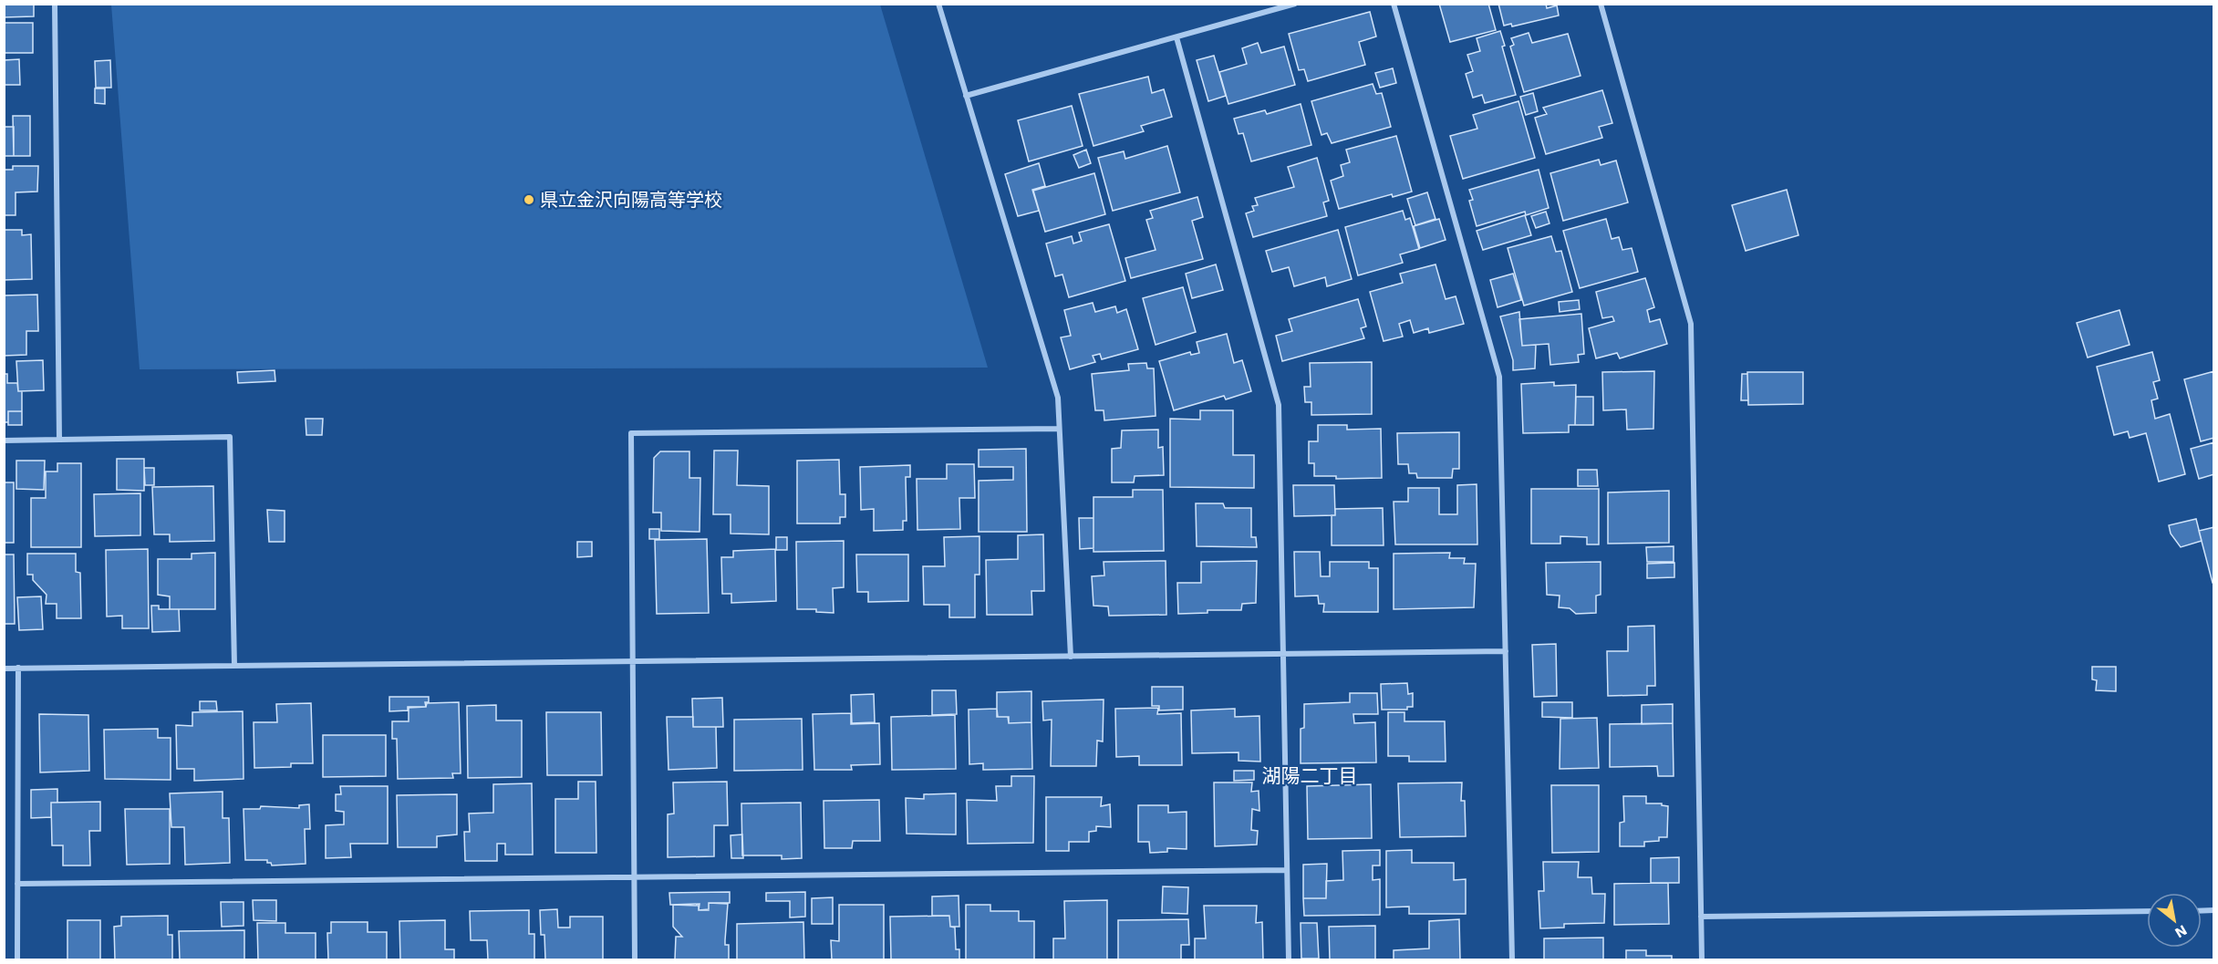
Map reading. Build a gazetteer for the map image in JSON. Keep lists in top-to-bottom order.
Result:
{
  "districts": ["湖陽二丁目"],
  "places": ["県立金沢向陽高等学校"],
  "north": "bottom right"
}
